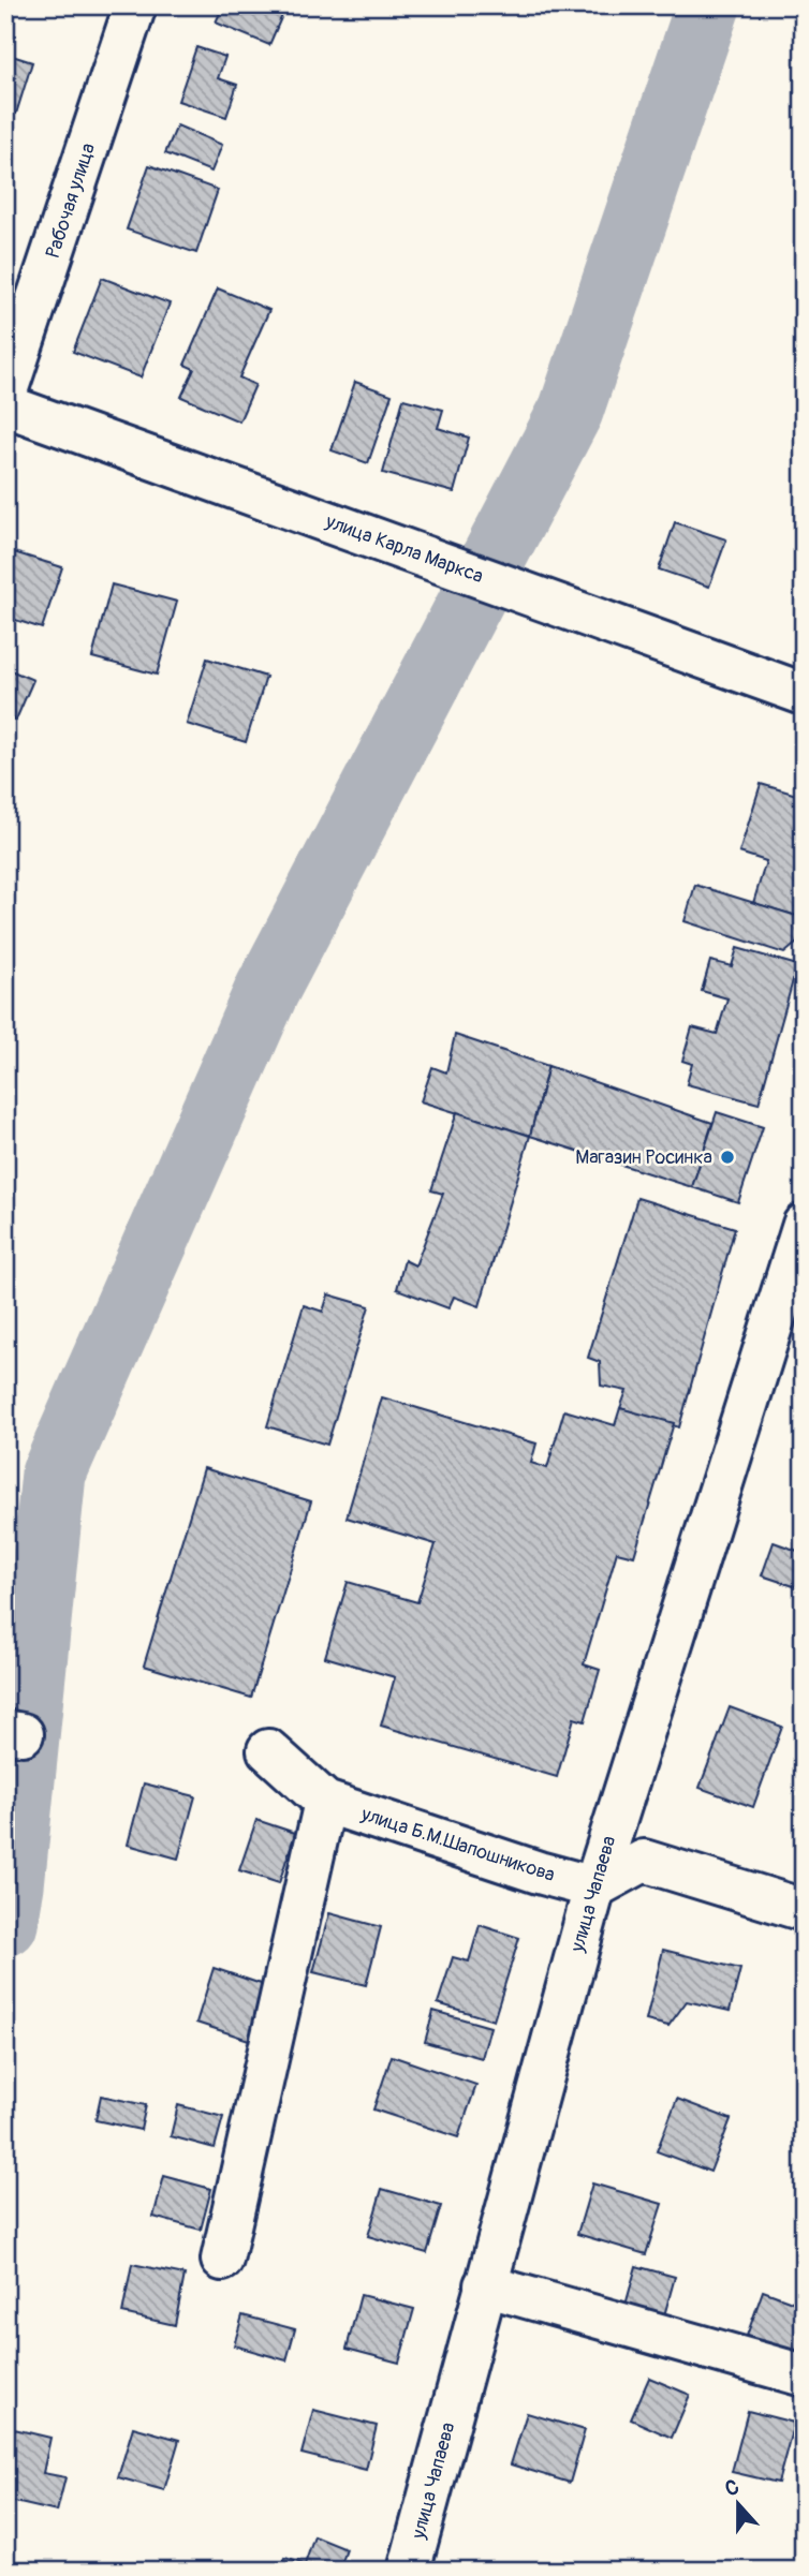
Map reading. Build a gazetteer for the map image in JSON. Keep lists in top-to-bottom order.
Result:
{
  "streets": {
    "street": [
      "Рабочая улица",
      "улица Карла Маркса",
      "улица Б.М.Шапошникова",
      "улица Чапаева"
    ]
  },
  "crossings": [
    ["улица Б.М.Шапошникова", "улица Чапаева"]
  ],
  "places": ["Магазин Росинка"],
  "north": "top"
}
